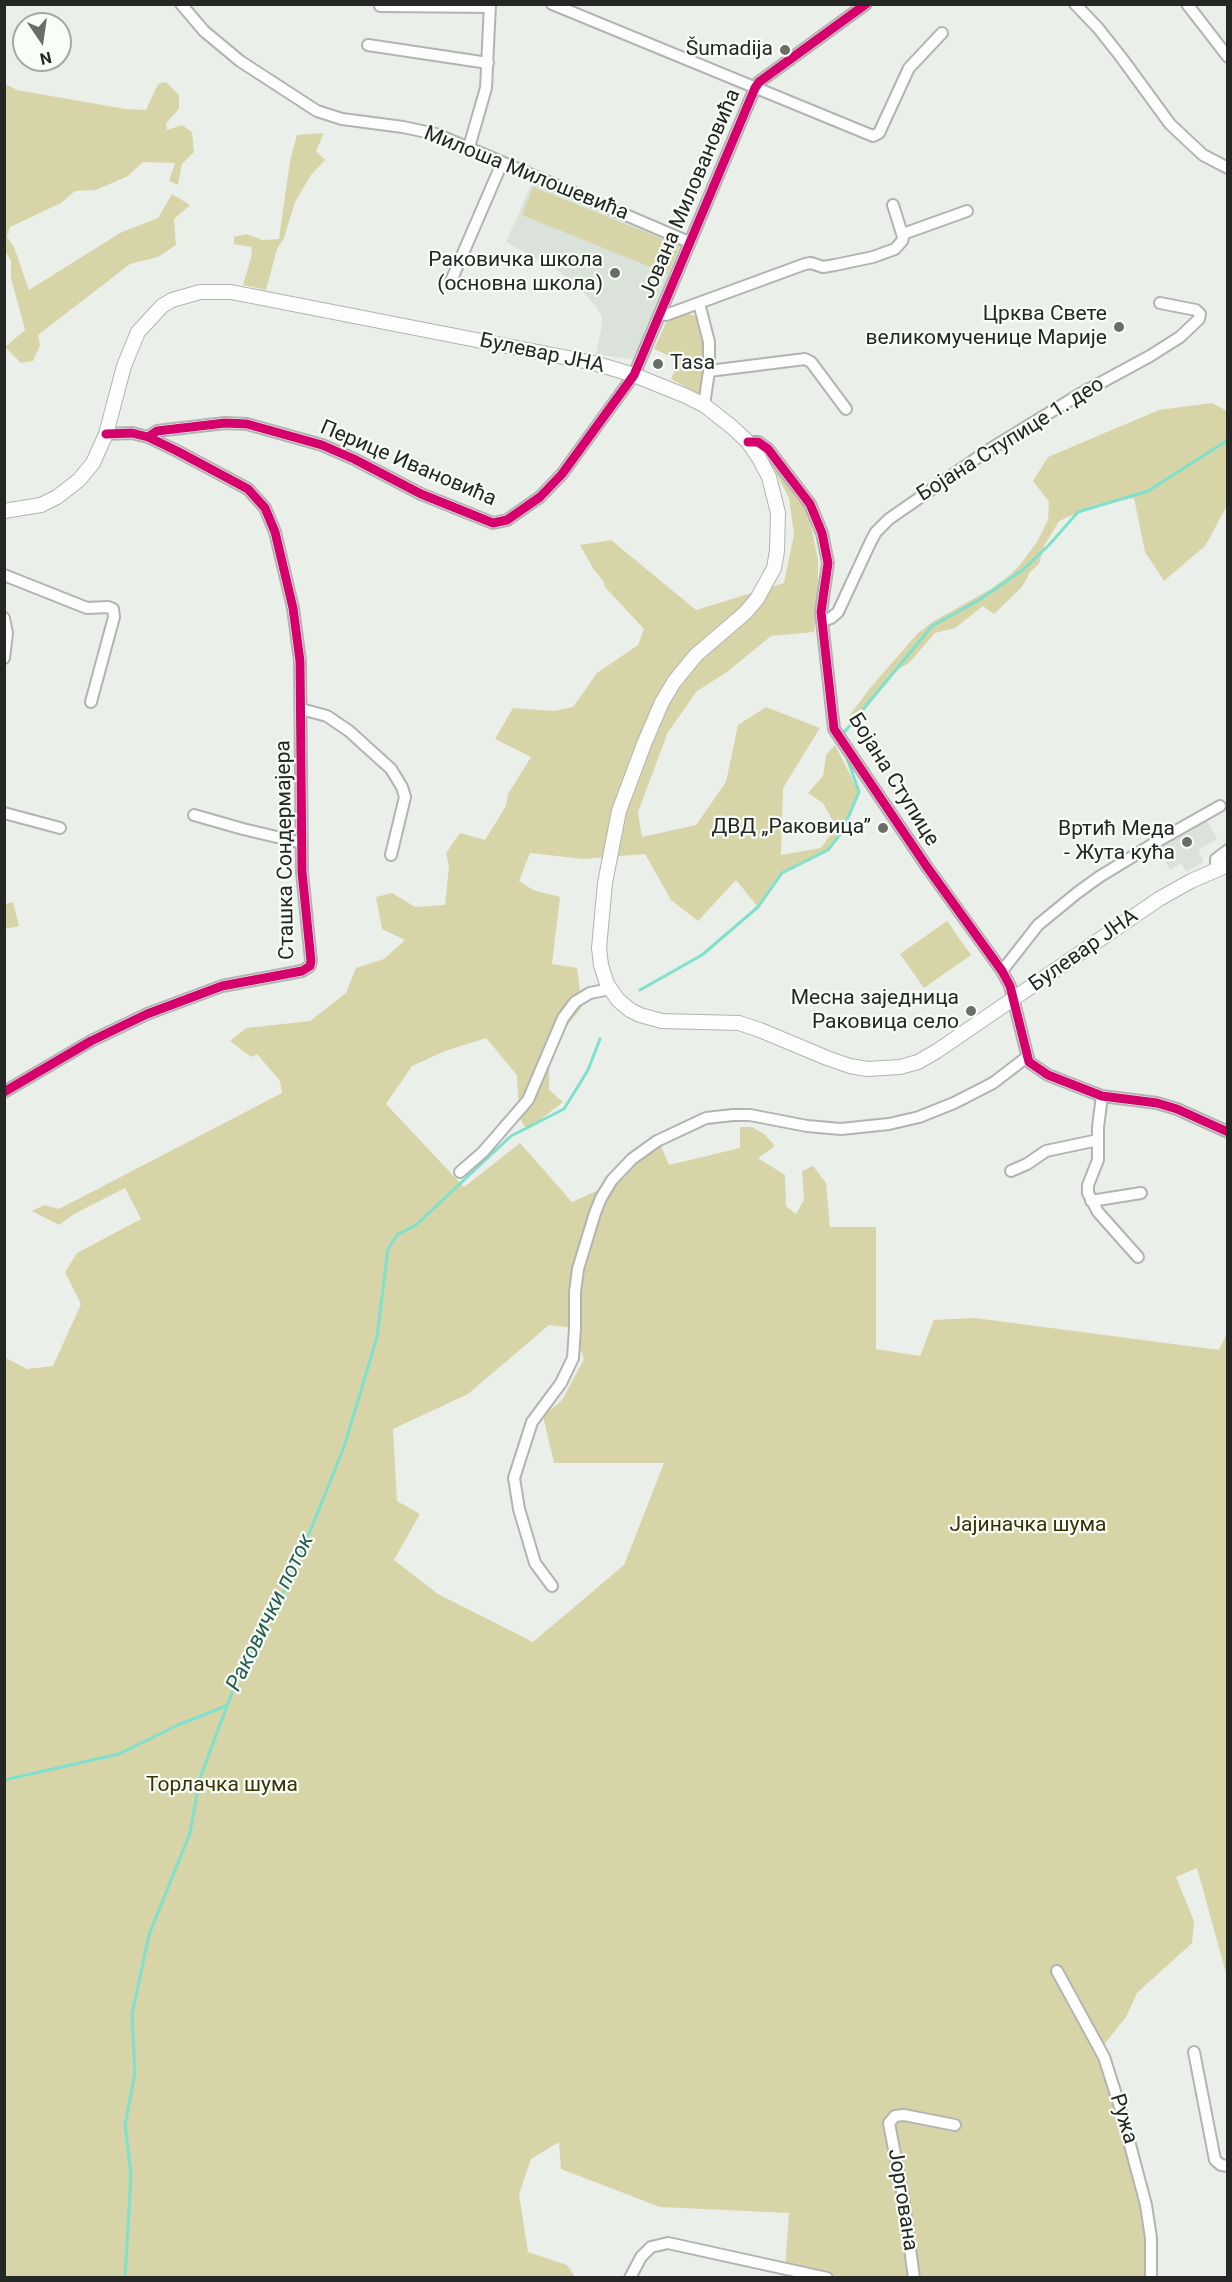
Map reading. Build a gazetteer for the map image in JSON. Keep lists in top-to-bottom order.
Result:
{
  "streets": {
    "main road": ["Булевар ЈНА"],
    "street": [
      "Милоша Милошевића",
      "Јована Миловановића",
      "Бојана Ступице 1. део",
      "Перице Ивановића",
      "Бојана Ступице",
      "Сташка Сондермајера",
      "Ружа",
      "Јоргована"
    ]
  },
  "crossings": [
    ["Милоша Милошевића", "Јована Миловановића"],
    ["Јована Миловановића", "Булевар ЈНА"],
    ["Јована Миловановића", "Перице Ивановића"],
    ["Булевар ЈНА", "Перице Ивановића"],
    ["Булевар ЈНА", "Бојана Ступице"],
    ["Бојана Ступице 1. део", "Бојана Ступице"],
    ["Перице Ивановића", "Сташка Сондермајера"]
  ],
  "water": ["Раковички поток"],
  "parks": ["Јајиначка шума", "Торлачка шума"],
  "places": [
    "Šumadija",
    "Раковичка школа (основна школа)",
    "Црква Свете великомученице Марије",
    "Tasa",
    "ДВД „Раковица”",
    "Вртић Меда - Жута кућа",
    "Месна заједница Раковица село"
  ],
  "north": "bottom"
}
